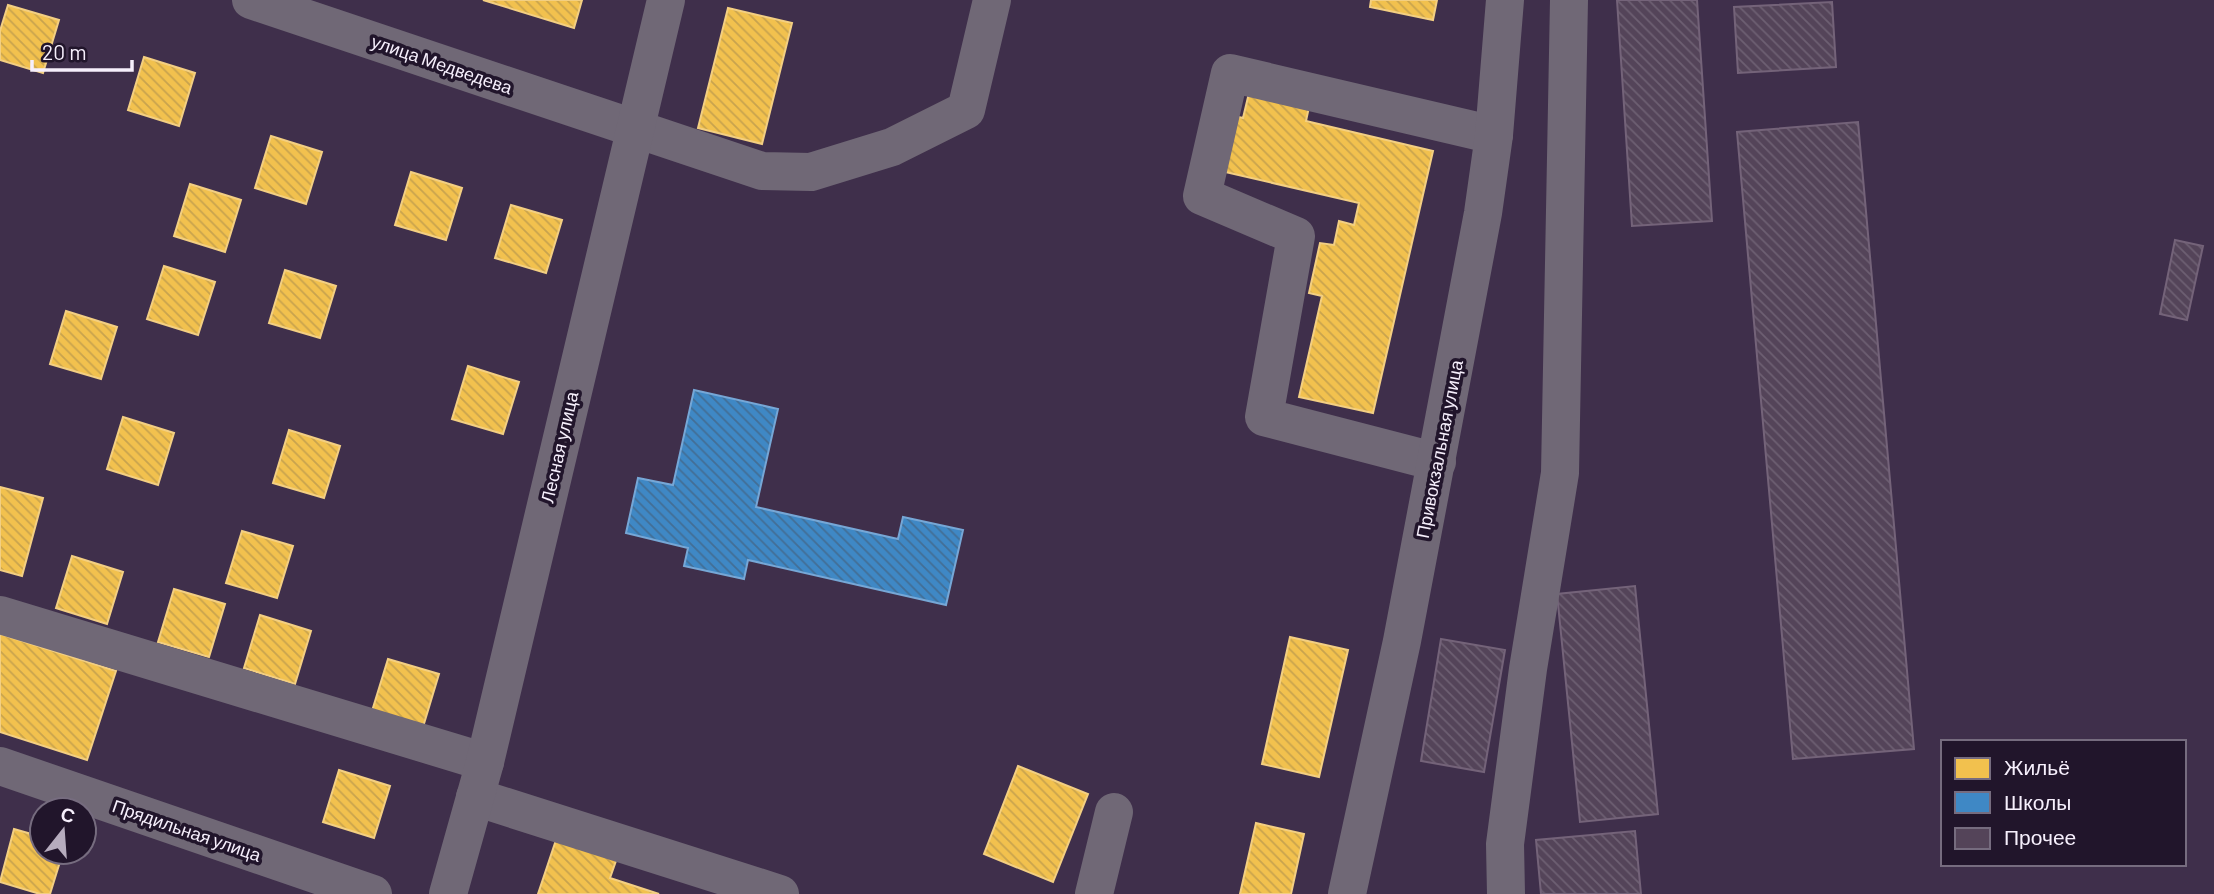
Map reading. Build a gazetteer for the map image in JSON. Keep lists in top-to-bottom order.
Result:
{
  "streets": {
    "street": [
      "улица Медведева",
      "Лесная улица",
      "Привокзальная улица",
      "Прядильная улица"
    ]
  },
  "crossings": [
    ["улица Медведева", "Лесная улица"]
  ],
  "legend": ["Жильё", "Школы", "Прочее"],
  "scale_bar": "20 m",
  "north": "top"
}
